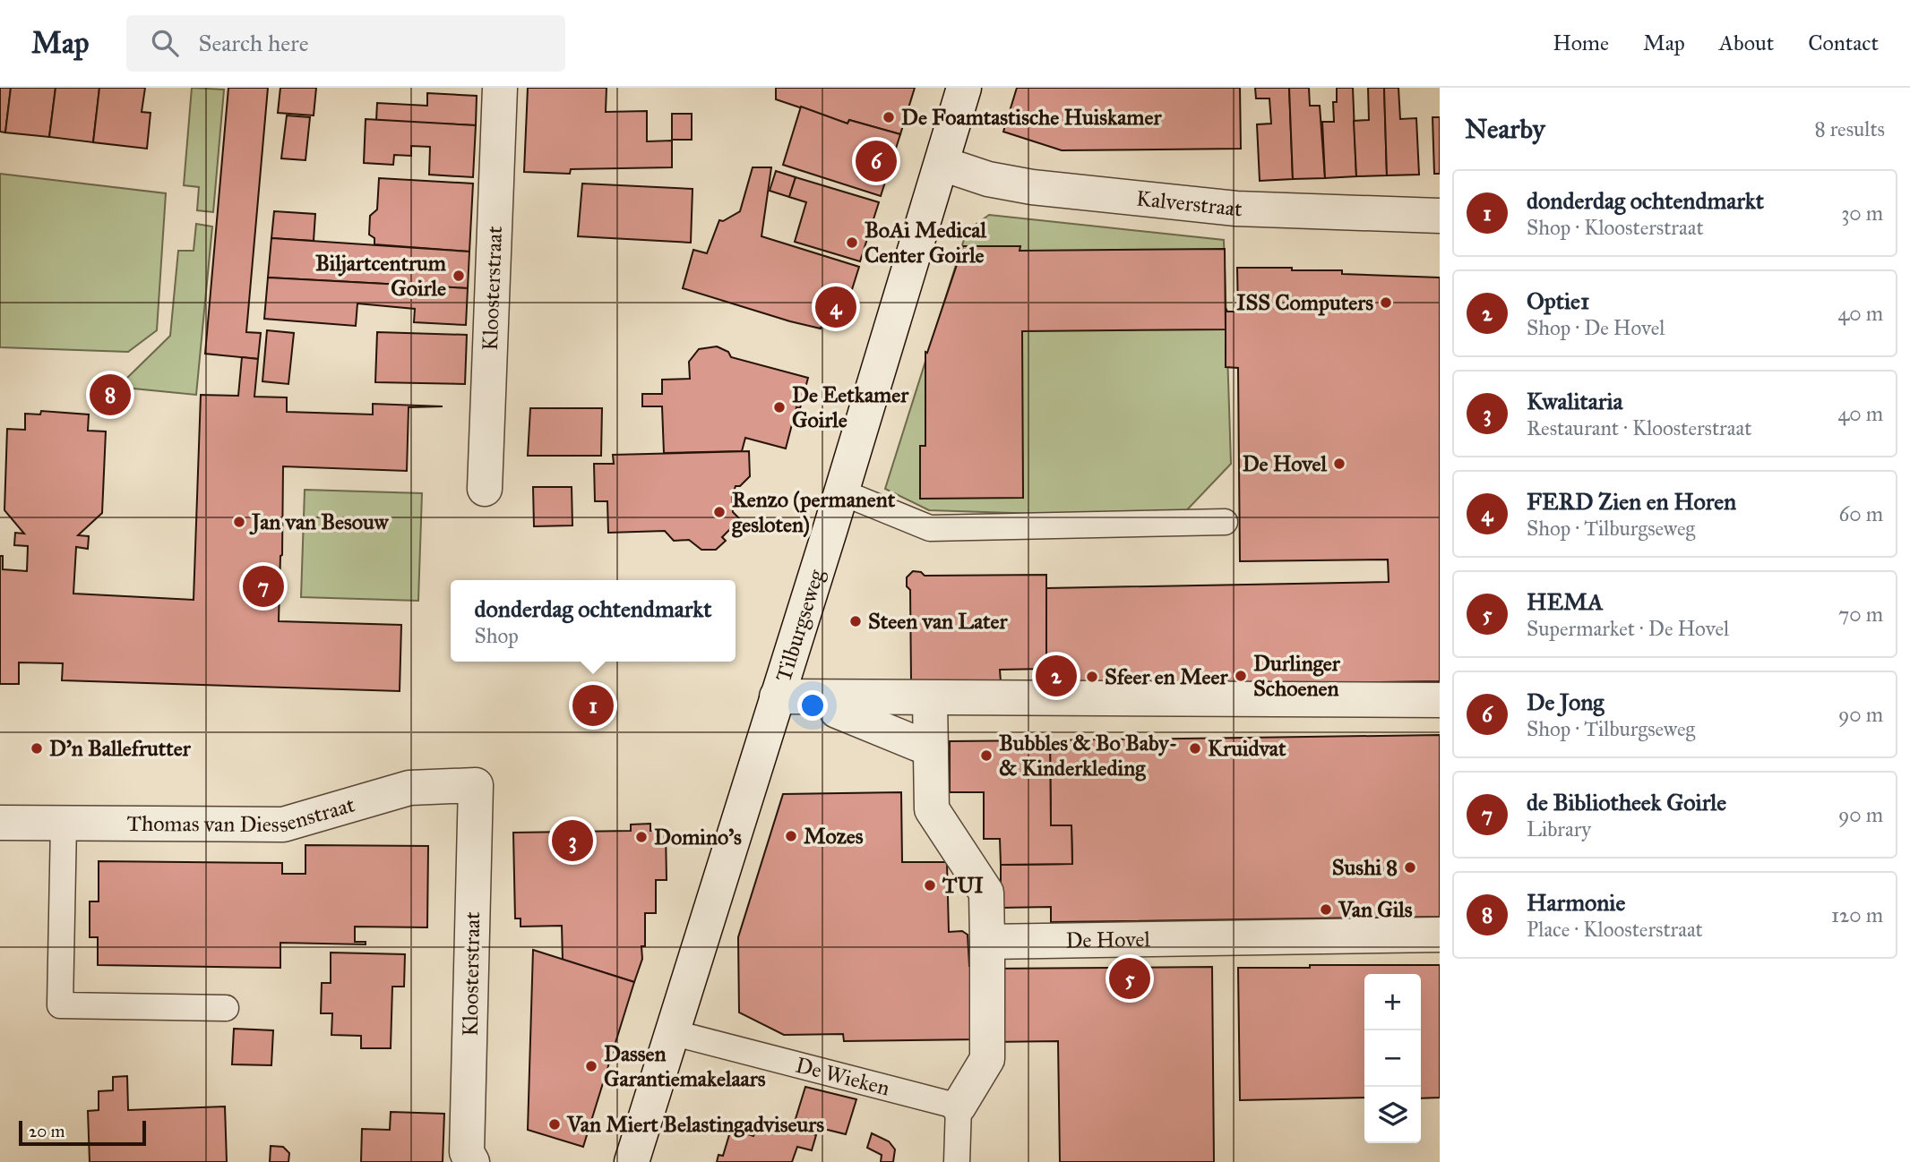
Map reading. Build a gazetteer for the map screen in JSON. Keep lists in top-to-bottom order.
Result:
{
  "streets": {
    "street": [
      "Kalverstraat",
      "Kloosterstraat",
      "Tilburgseweg",
      "Thomas van Diessenstraat",
      "De Hovel"
    ],
    "lane": ["De Wieken"]
  },
  "crossings": [
    ["Kalverstraat", "Tilburgseweg"],
    ["Kloosterstraat", "Thomas van Diessenstraat"],
    ["Tilburgseweg", "De Wieken"]
  ],
  "places": [
    "De Foamtastische Huiskamer",
    "BoAi Medical Center Goirle",
    "Biljartcentrum Goirle",
    "ISS Computers",
    "De Eetkamer Goirle",
    "De Hovel",
    "Renzo (permanent gesloten)",
    "Jan van Besouw",
    "Steen van Later",
    "Durlinger Schoenen",
    "Sfeer en Meer",
    "D'n Ballefrutter",
    "Kruidvat",
    "Bubbles & Bo Baby- & Kinderkleding",
    "Mozes",
    "Domino's",
    "Sushi 8",
    "TUI",
    "Van Gils",
    "Dassen Garantiemakelaars",
    "Van Miert Belastingadviseurs"
  ],
  "scale_bar": "20 m",
  "page": {
    "header": "Map",
    "search": "Search here",
    "nav": [
      "Home",
      "Map",
      "About",
      "Contact"
    ],
    "heading": ["Nearby", "8 results"],
    "pins": [
      "6",
      "4",
      "8",
      "7",
      "2",
      "1",
      "3",
      "5"
    ],
    "list": [
      {
        "mark": "1",
        "name": "donderdag ochtendmarkt",
        "note": "Shop · Kloosterstraat",
        "value": "30 m"
      },
      {
        "mark": "2",
        "name": "Optie1",
        "note": "Shop · De Hovel",
        "value": "40 m"
      },
      {
        "mark": "3",
        "name": "Kwalitaria",
        "note": "Restaurant · Kloosterstraat",
        "value": "40 m"
      },
      {
        "mark": "4",
        "name": "FERD Zien en Horen",
        "note": "Shop · Tilburgseweg",
        "value": "60 m"
      },
      {
        "mark": "5",
        "name": "HEMA",
        "note": "Supermarket · De Hovel",
        "value": "70 m"
      },
      {
        "mark": "6",
        "name": "De Jong",
        "note": "Shop · Tilburgseweg",
        "value": "90 m"
      },
      {
        "mark": "7",
        "name": "de Bibliotheek Goirle",
        "note": "Library",
        "value": "90 m"
      },
      {
        "mark": "8",
        "name": "Harmonie",
        "note": "Place · Kloosterstraat",
        "value": "120 m"
      }
    ],
    "popup": ["donderdag ochtendmarkt", "Shop"],
    "map_buttons": ["+", "−"],
    "scale": "20 m"
  }
}
